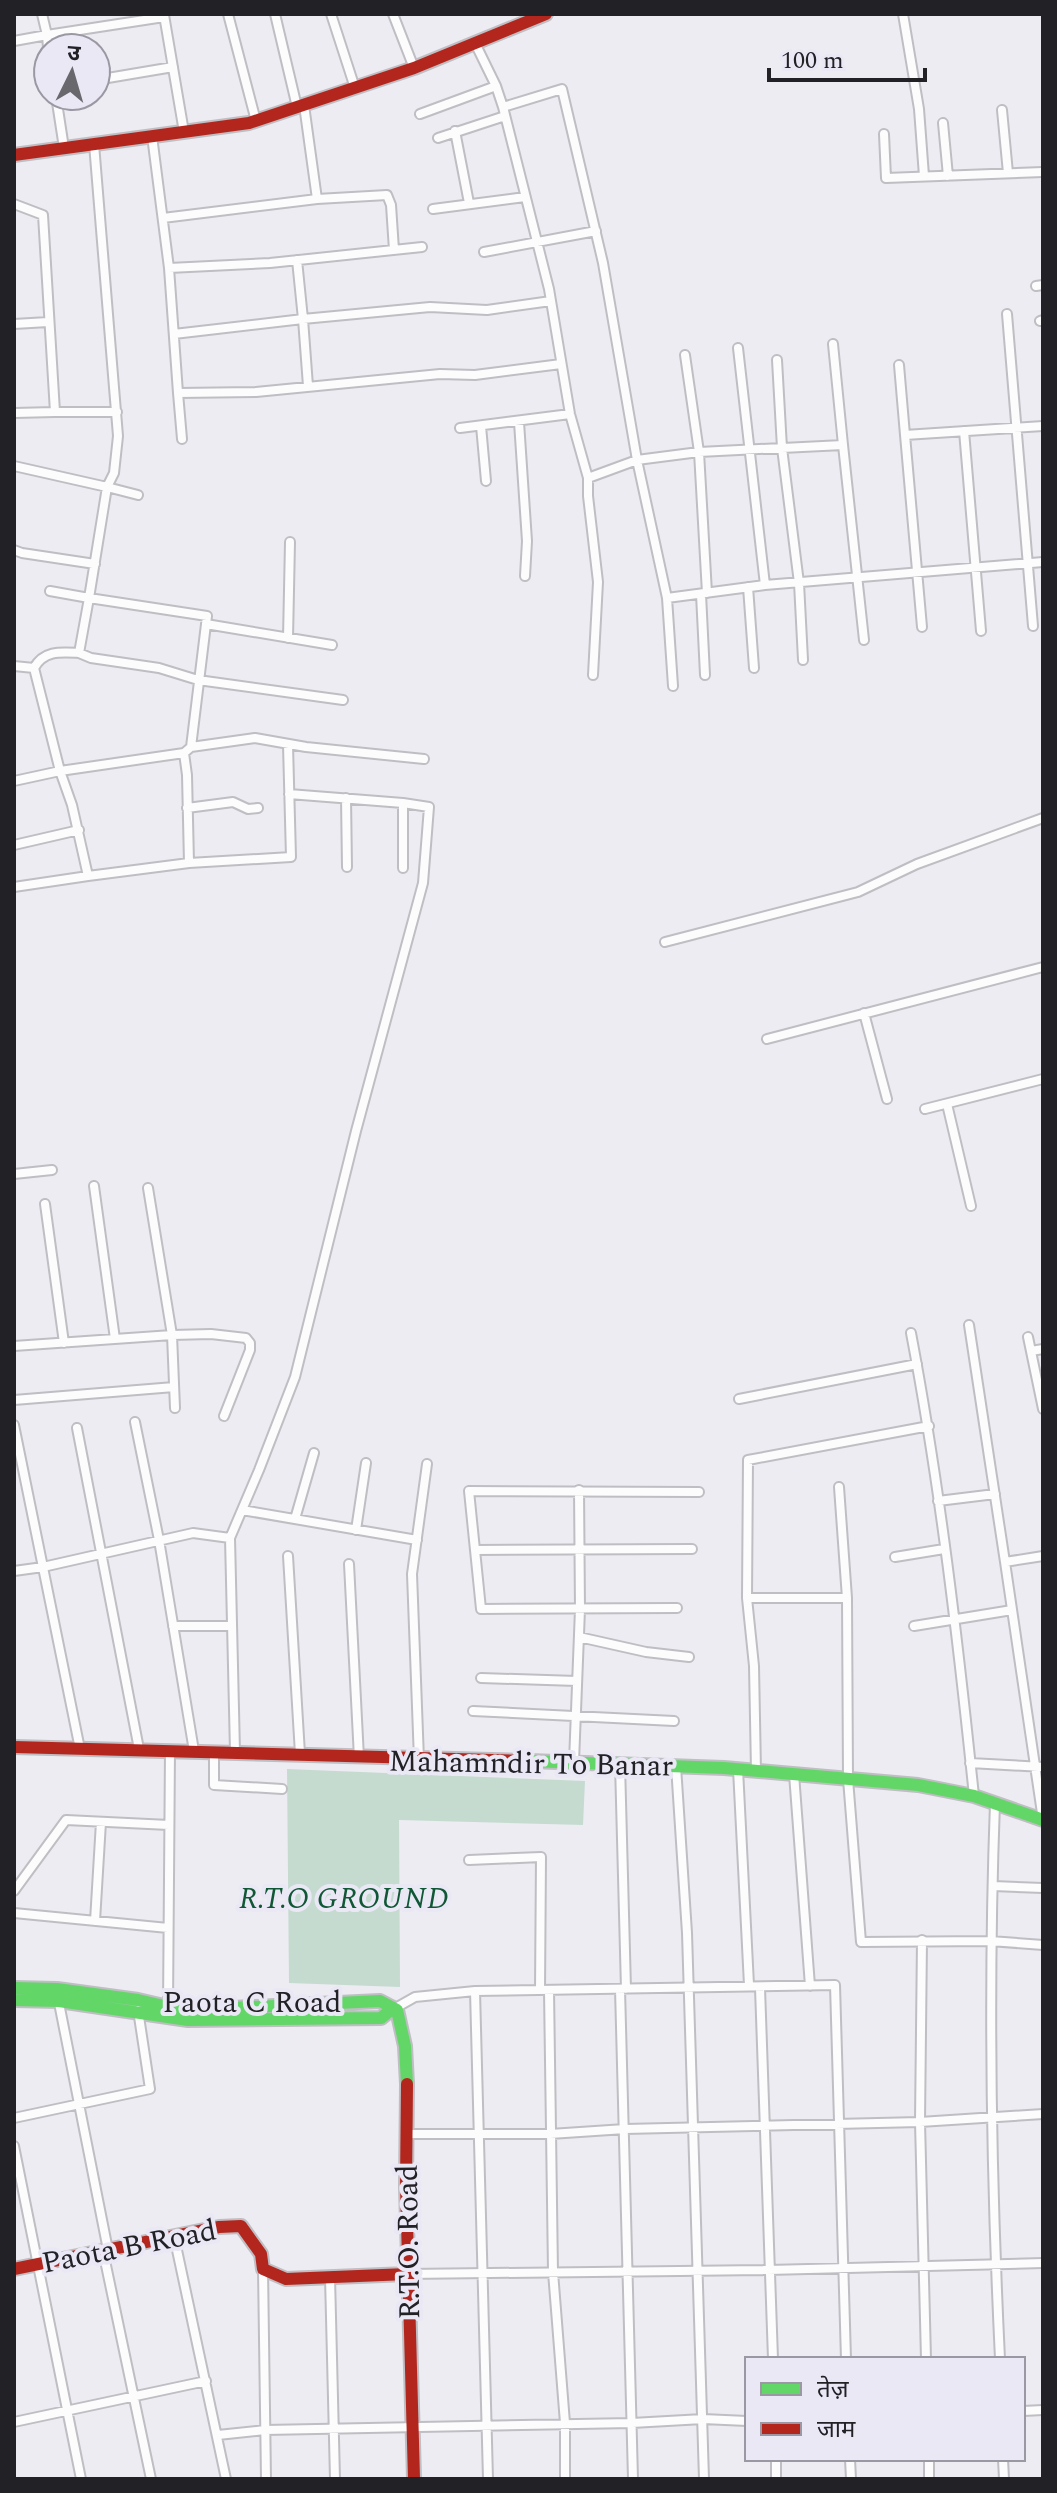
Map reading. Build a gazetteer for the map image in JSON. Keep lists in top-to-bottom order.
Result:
{
  "streets": {
    "street": [
      "Mahamndir To Banar",
      "Paota C Road",
      "R.T.O. Road",
      "Paota B Road"
    ]
  },
  "crossings": [
    ["Paota C Road", "R.T.O. Road"]
  ],
  "parks": ["R.T.O GROUND"],
  "legend": ["तेज़", "जाम"],
  "scale_bar": "100 m",
  "north": "top"
}
